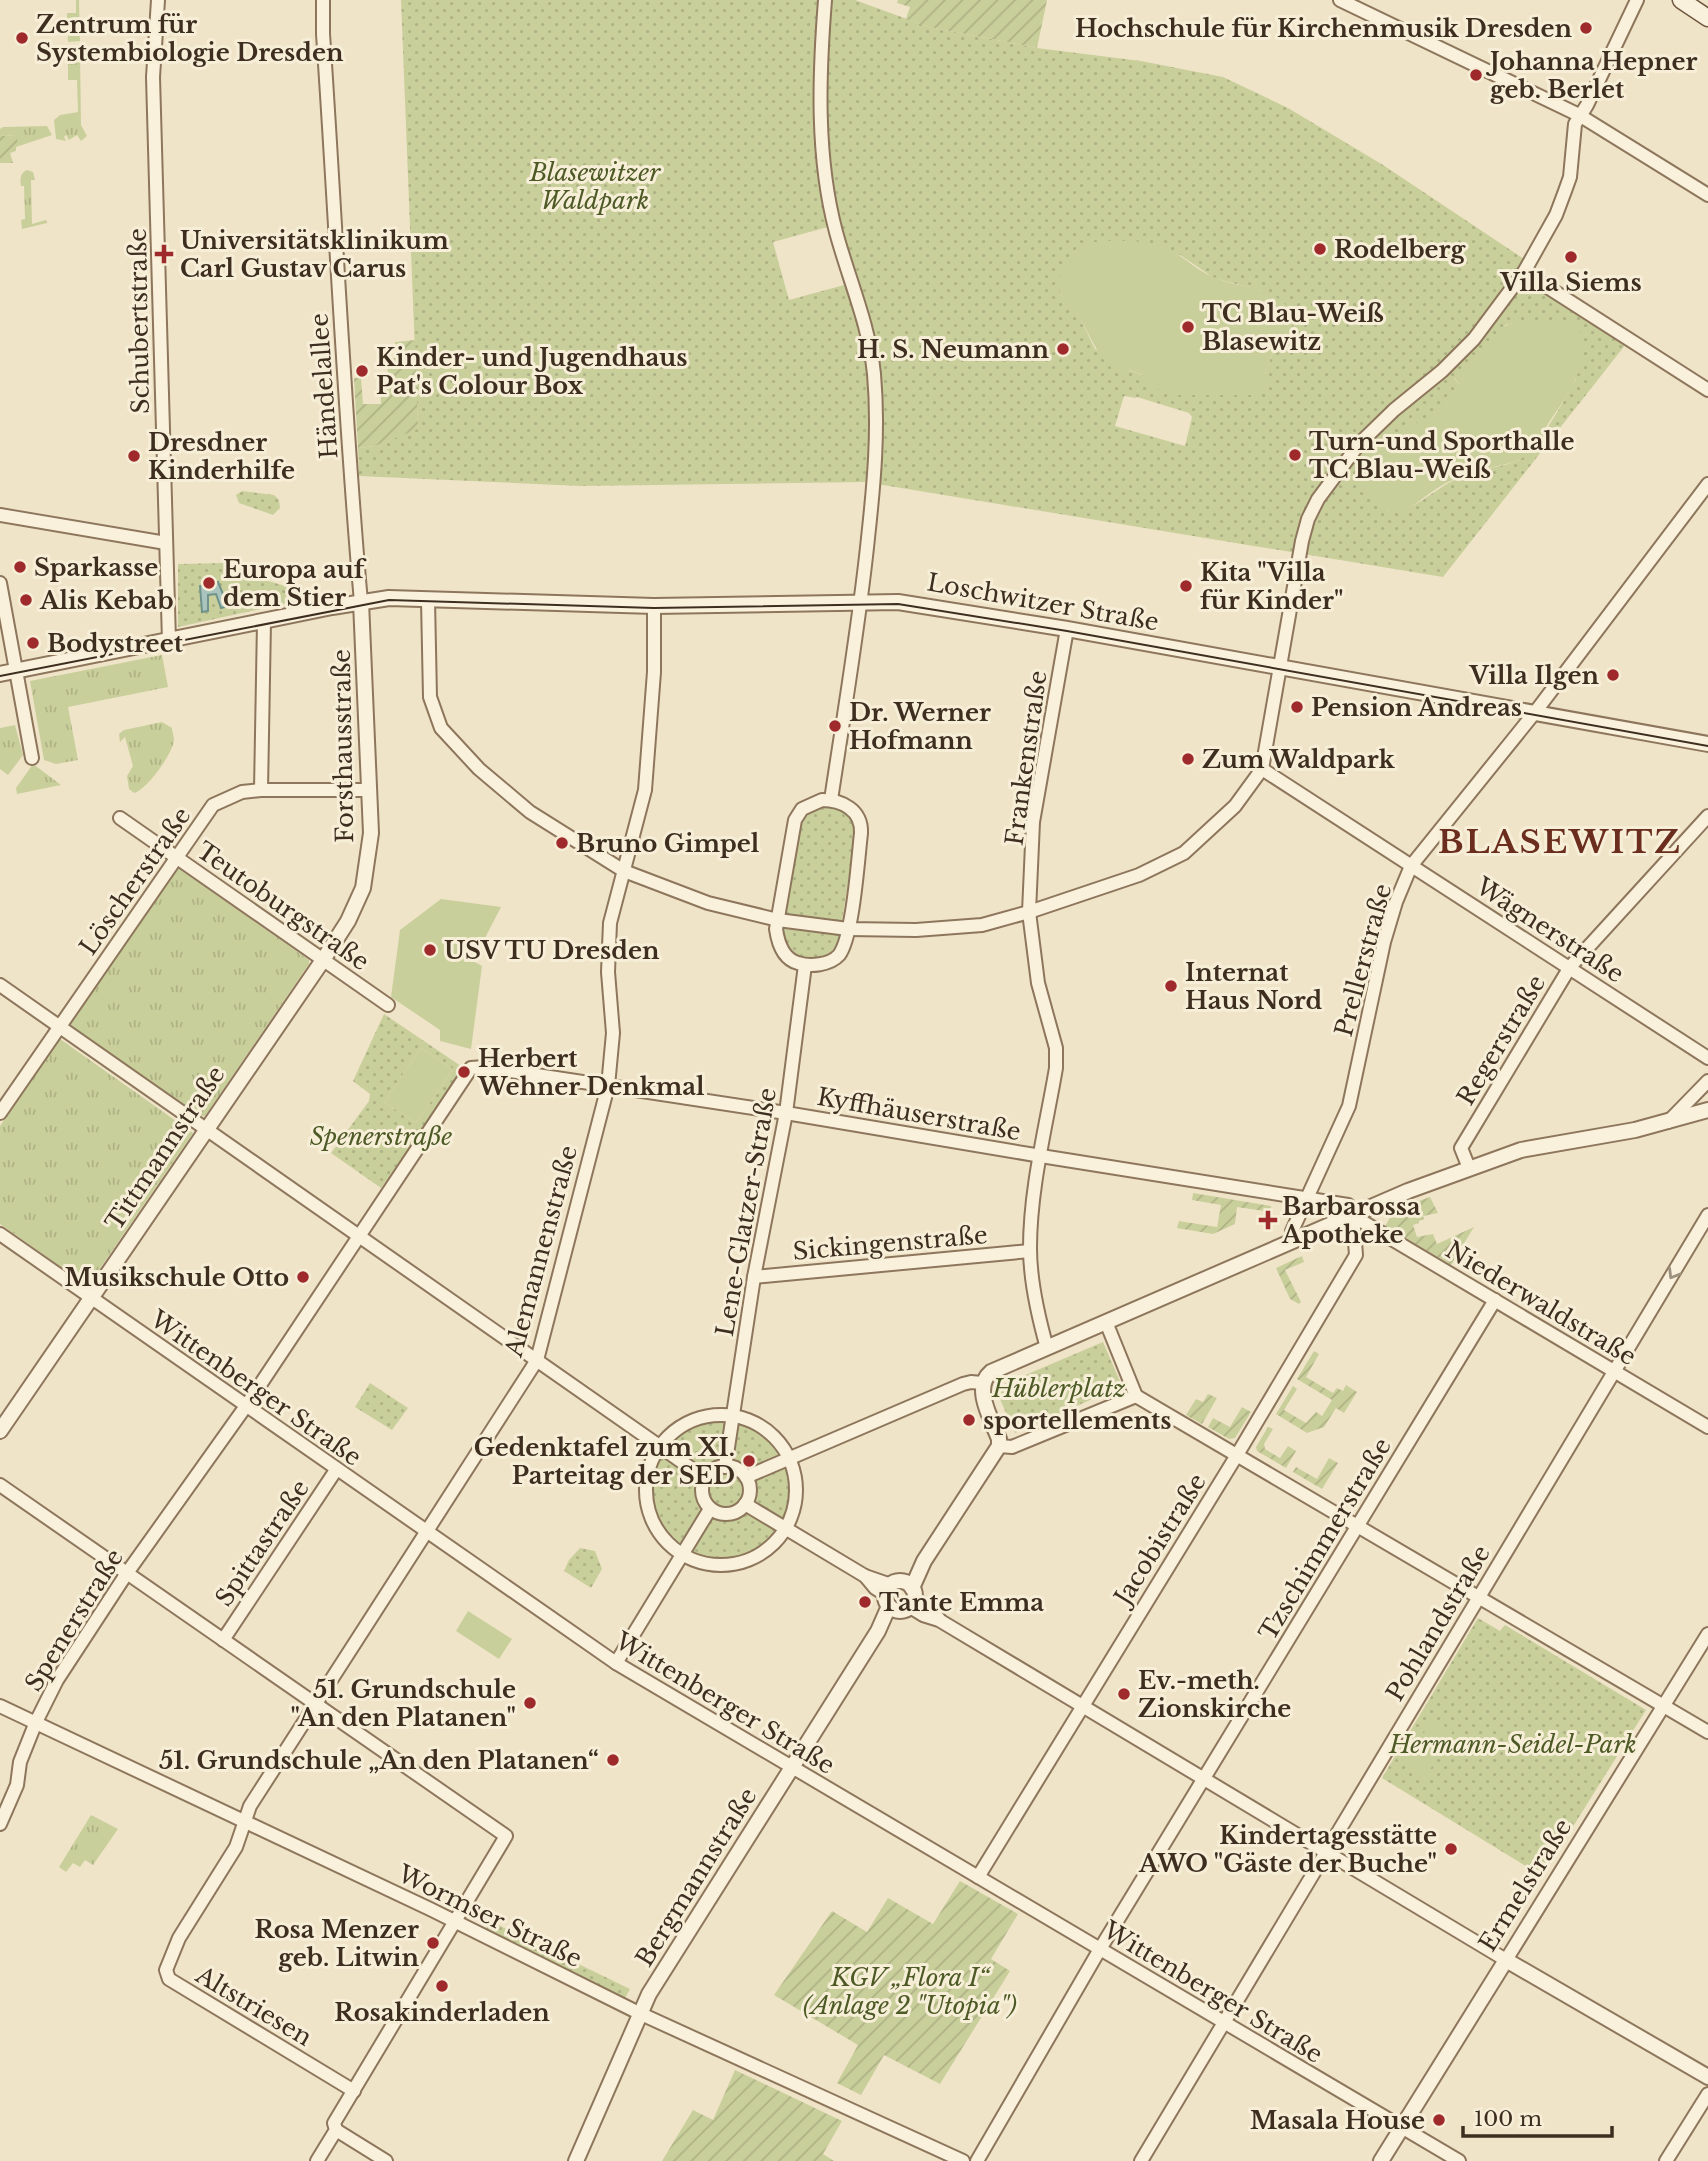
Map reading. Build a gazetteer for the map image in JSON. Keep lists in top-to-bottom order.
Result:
{
  "streets": {
    "street": [
      "Schubertstraße",
      "Händelallee",
      "Loschwitzer Straße",
      "Forsthausstraße",
      "Frankenstraße",
      "Löscherstraße",
      "Teutoburgstraße",
      "Wägnerstraße",
      "Prellerstraße",
      "Regerstraße",
      "Kyffhäuserstraße",
      "Tittmannstraße",
      "Lene-Glatzer-Straße",
      "Sickingenstraße",
      "Alemannenstraße",
      "Niederwaldstraße",
      "Wittenberger Straße",
      "Jacobistraße",
      "Tzschimmerstraße",
      "Spittastraße",
      "Spenerstraße",
      "Pohlandstraße",
      "Bergmannstraße",
      "Ermelstraße",
      "Wormser Straße",
      "Altstriesen"
    ]
  },
  "crossings": [
    ["Schubertstraße", "Loschwitzer Straße"],
    ["Händelallee", "Loschwitzer Straße"],
    ["Händelallee", "Forsthausstraße"],
    ["Loschwitzer Straße", "Forsthausstraße"],
    ["Loschwitzer Straße", "Frankenstraße"],
    ["Loschwitzer Straße", "Prellerstraße"],
    ["Loschwitzer Straße", "Alemannenstraße"],
    ["Forsthausstraße", "Löscherstraße"],
    ["Forsthausstraße", "Tittmannstraße"],
    ["Frankenstraße", "Kyffhäuserstraße"],
    ["Frankenstraße", "Sickingenstraße"],
    ["Löscherstraße", "Teutoburgstraße"],
    ["Teutoburgstraße", "Tittmannstraße"],
    ["Wägnerstraße", "Prellerstraße"],
    ["Wägnerstraße", "Regerstraße"],
    ["Prellerstraße", "Kyffhäuserstraße"],
    ["Kyffhäuserstraße", "Lene-Glatzer-Straße"],
    ["Kyffhäuserstraße", "Alemannenstraße"],
    ["Kyffhäuserstraße", "Niederwaldstraße"],
    ["Kyffhäuserstraße", "Jacobistraße"],
    ["Kyffhäuserstraße", "Spenerstraße"],
    ["Tittmannstraße", "Wittenberger Straße"],
    ["Lene-Glatzer-Straße", "Sickingenstraße"],
    ["Alemannenstraße", "Wittenberger Straße"],
    ["Alemannenstraße", "Wormser Straße"],
    ["Alemannenstraße", "Altstriesen"],
    ["Niederwaldstraße", "Jacobistraße"],
    ["Niederwaldstraße", "Tzschimmerstraße"],
    ["Niederwaldstraße", "Pohlandstraße"],
    ["Wittenberger Straße", "Jacobistraße"],
    ["Wittenberger Straße", "Tzschimmerstraße"],
    ["Wittenberger Straße", "Spittastraße"],
    ["Wittenberger Straße", "Spenerstraße"],
    ["Wittenberger Straße", "Pohlandstraße"],
    ["Wittenberger Straße", "Bergmannstraße"],
    ["Wittenberger Straße", "Ermelstraße"],
    ["Spenerstraße", "Wormser Straße"],
    ["Bergmannstraße", "Wormser Straße"]
  ],
  "districts": ["BLASEWITZ"],
  "parks": [
    "Blasewitzer Waldpark",
    "Spenerstraße",
    "Hüblerplatz",
    "Hermann-Seidel-Park",
    "KGV „Flora I“ (Anlage 2 \"Utopia\")"
  ],
  "places": {
    "other": [
      "Hochschule für Kirchenmusik Dresden",
      "Zentrum für Systembiologie Dresden",
      "Johanna Hepner geb. Berlet",
      "Rodelberg",
      "Villa Siems",
      "TC Blau-Weiß Blasewitz",
      "H. S. Neumann",
      "Kinder- und Jugendhaus Pat's Colour Box",
      "Turn-und Sporthalle TC Blau-Weiß",
      "Dresdner Kinderhilfe",
      "Sparkasse",
      "Europa auf dem Stier",
      "Kita \"Villa für Kinder\"",
      "Alis Kebab",
      "Bodystreet",
      "Villa Ilgen",
      "Pension Andreas",
      "Dr. Werner Hofmann",
      "Zum Waldpark",
      "Bruno Gimpel",
      "USV TU Dresden",
      "Internat Haus Nord",
      "Herbert Wehner Denkmal",
      "Musikschule Otto",
      "sportellements",
      "Gedenktafel zum XI. Parteitag der SED",
      "Tante Emma",
      "Ev.-meth. Zionskirche",
      "51. Grundschule \"An den Platanen\"",
      "51. Grundschule „An den Platanen“",
      "Kindertagesstätte AWO \"Gäste der Buche\"",
      "Rosa Menzer geb. Litwin",
      "Rosakinderladen",
      "Masala House"
    ],
    "health": ["Universitätsklinikum Carl Gustav Carus", "Barbarossa Apotheke"]
  },
  "scale_bar": "100 m"
}
